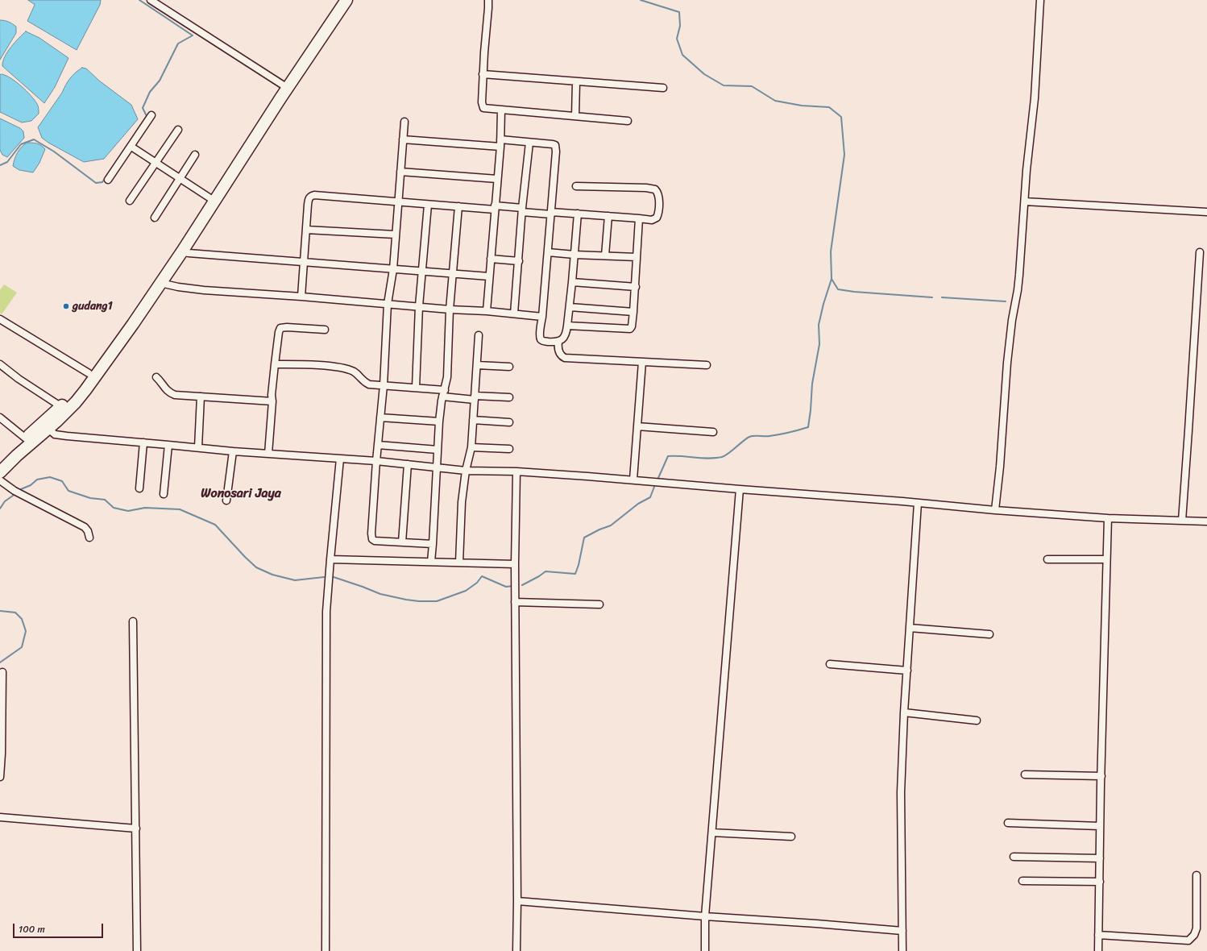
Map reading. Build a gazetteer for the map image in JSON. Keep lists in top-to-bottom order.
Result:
{
  "districts": ["Wonosari Jaya"],
  "places": ["gudang1"],
  "scale_bar": "100 m"
}
